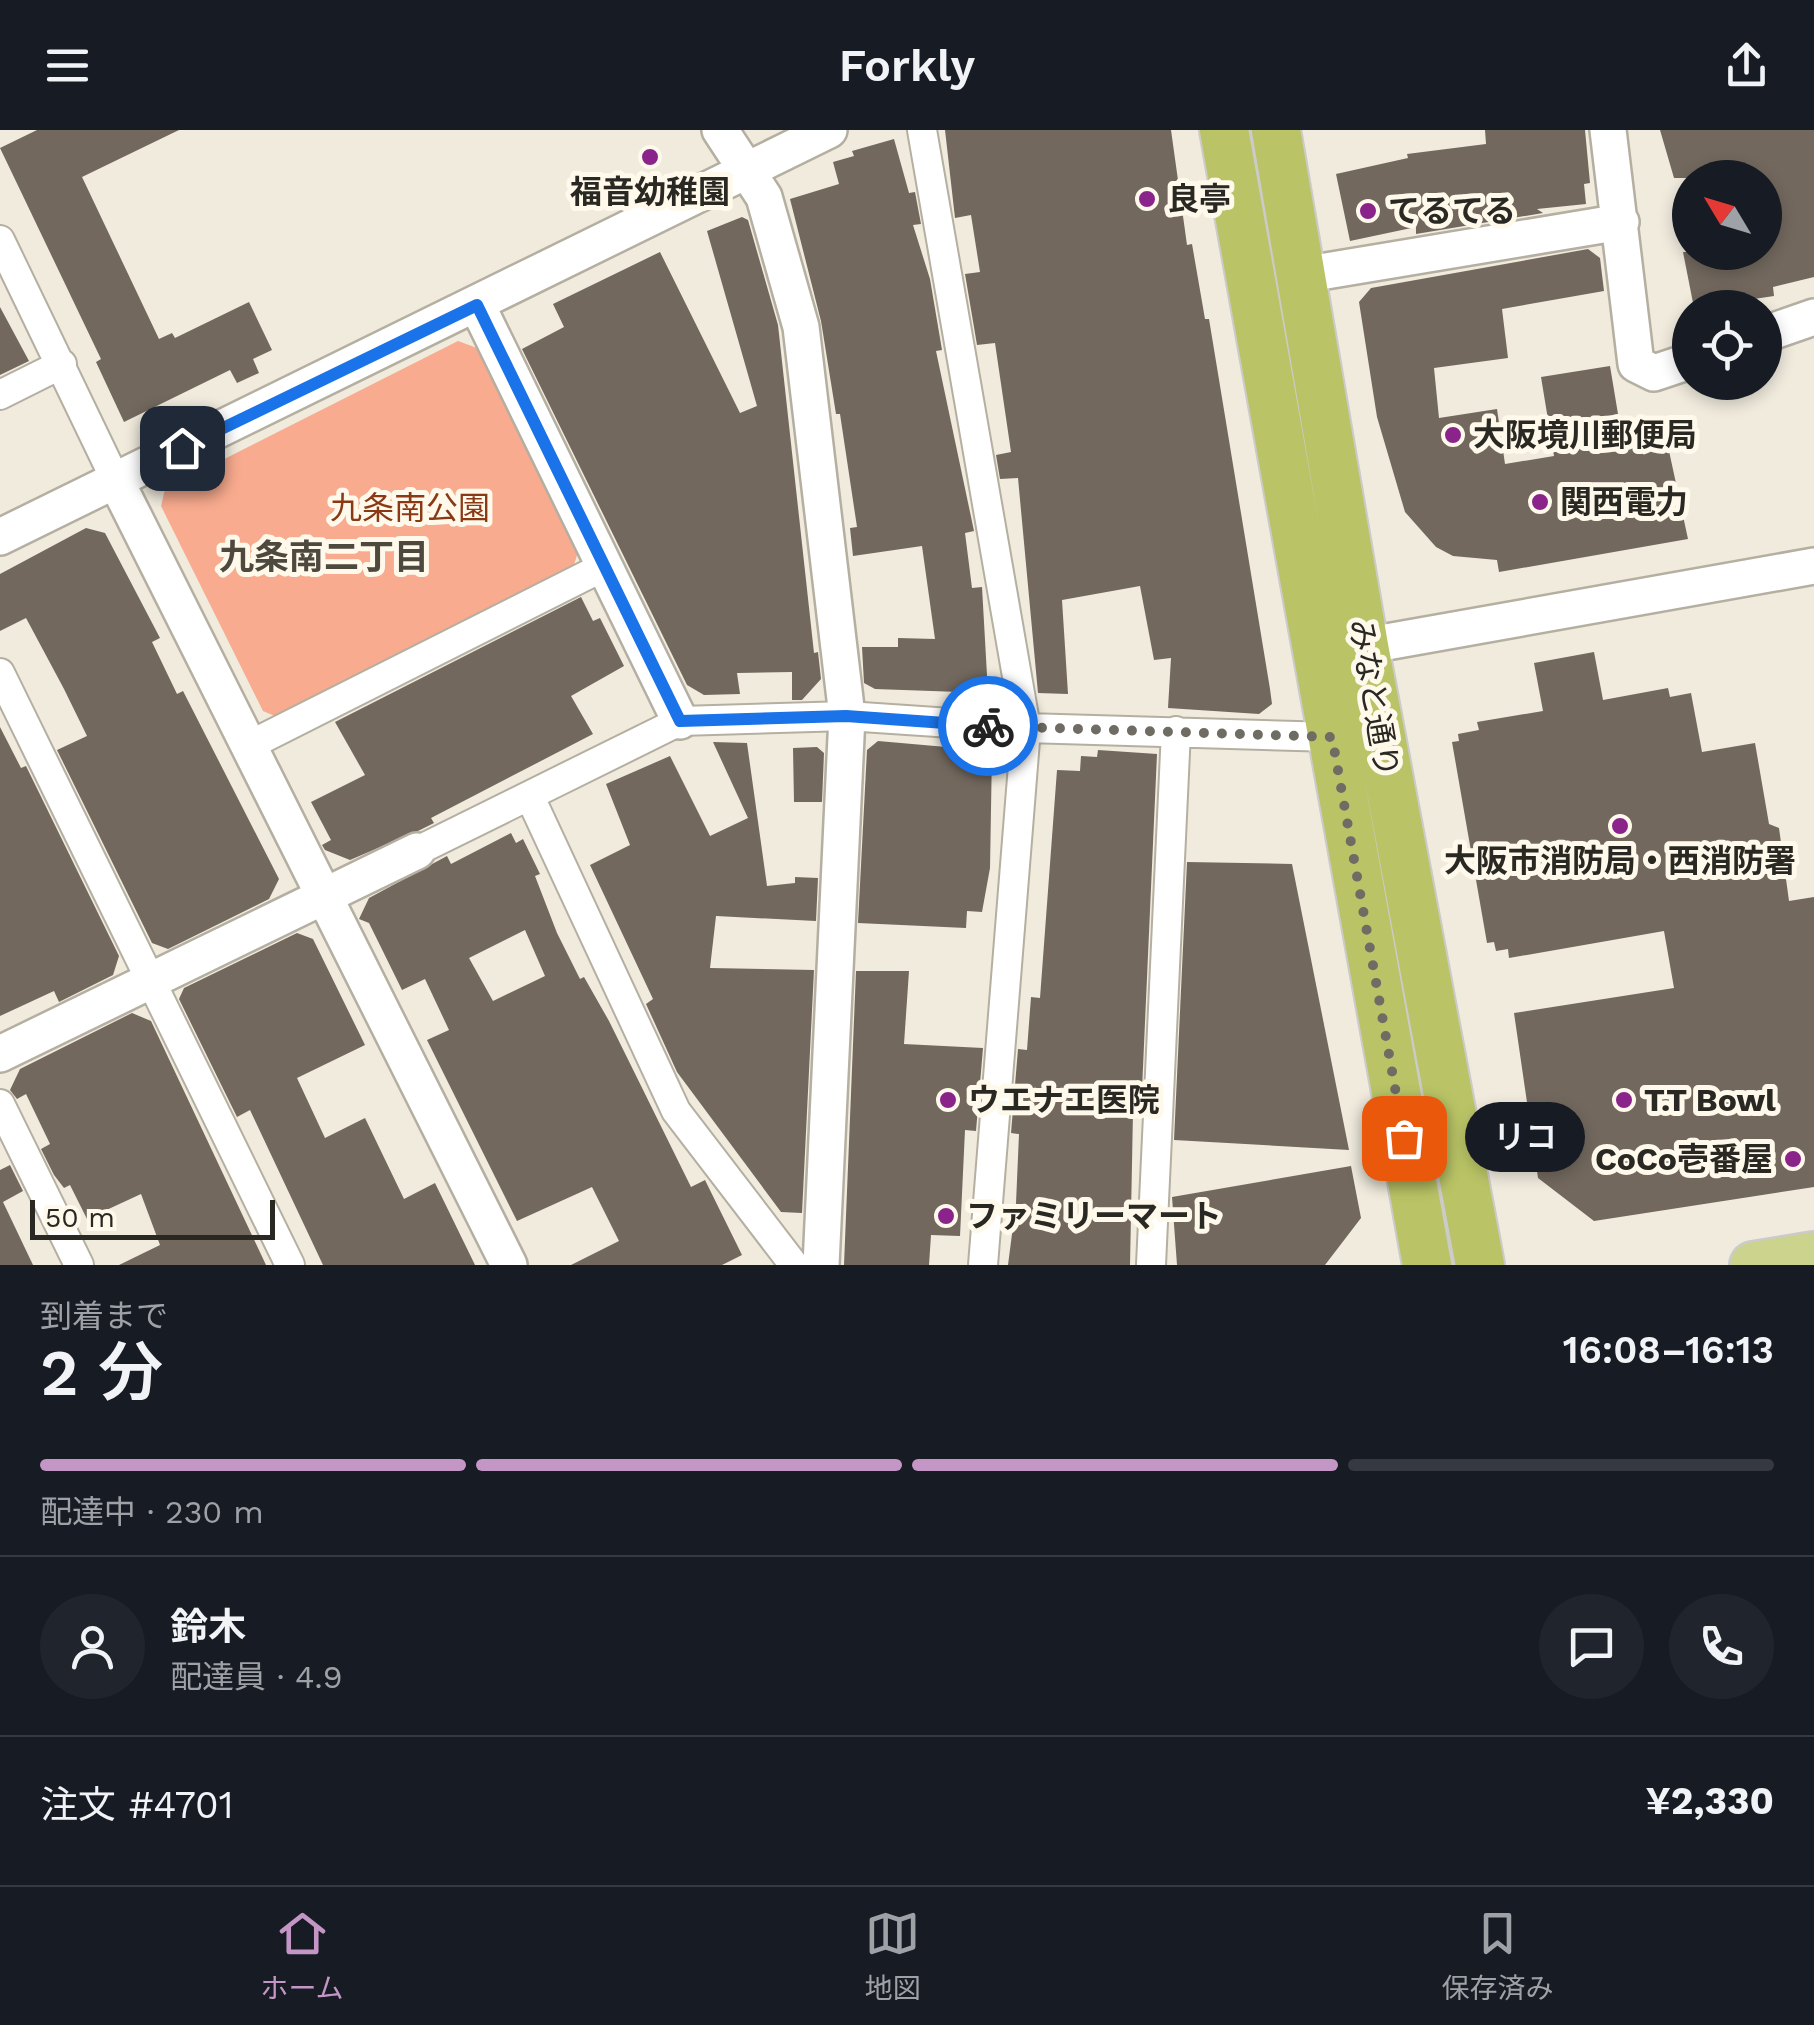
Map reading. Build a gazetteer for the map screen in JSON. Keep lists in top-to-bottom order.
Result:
{
  "streets": {
    "highway": ["みなと通り"]
  },
  "districts": ["九条南二丁目"],
  "parks": ["九条南公園"],
  "places": [
    "福音幼稚園",
    "良亭",
    "てるてる",
    "大阪境川郵便局",
    "関西電力",
    "大阪市消防局・西消防署",
    "ウエナエ医院",
    "T.T Bowl",
    "リコ",
    "CoCo壱番屋",
    "ファミリーマート"
  ],
  "scale_bar": "50 m",
  "north": "top left",
  "page": {
    "header": "Forkly",
    "bubble": "リコ",
    "scale": "50 m",
    "heading": ["2 分", "到着まで", "16:08–16:13"],
    "panel": [
      "鈴木",
      "配達員 · 4.9",
      "注文 #4701",
      "¥2,330"
    ],
    "bar": "配達中 · 230 m",
    "tabs": ["ホーム", "地図", "保存済み"]
  }
}
